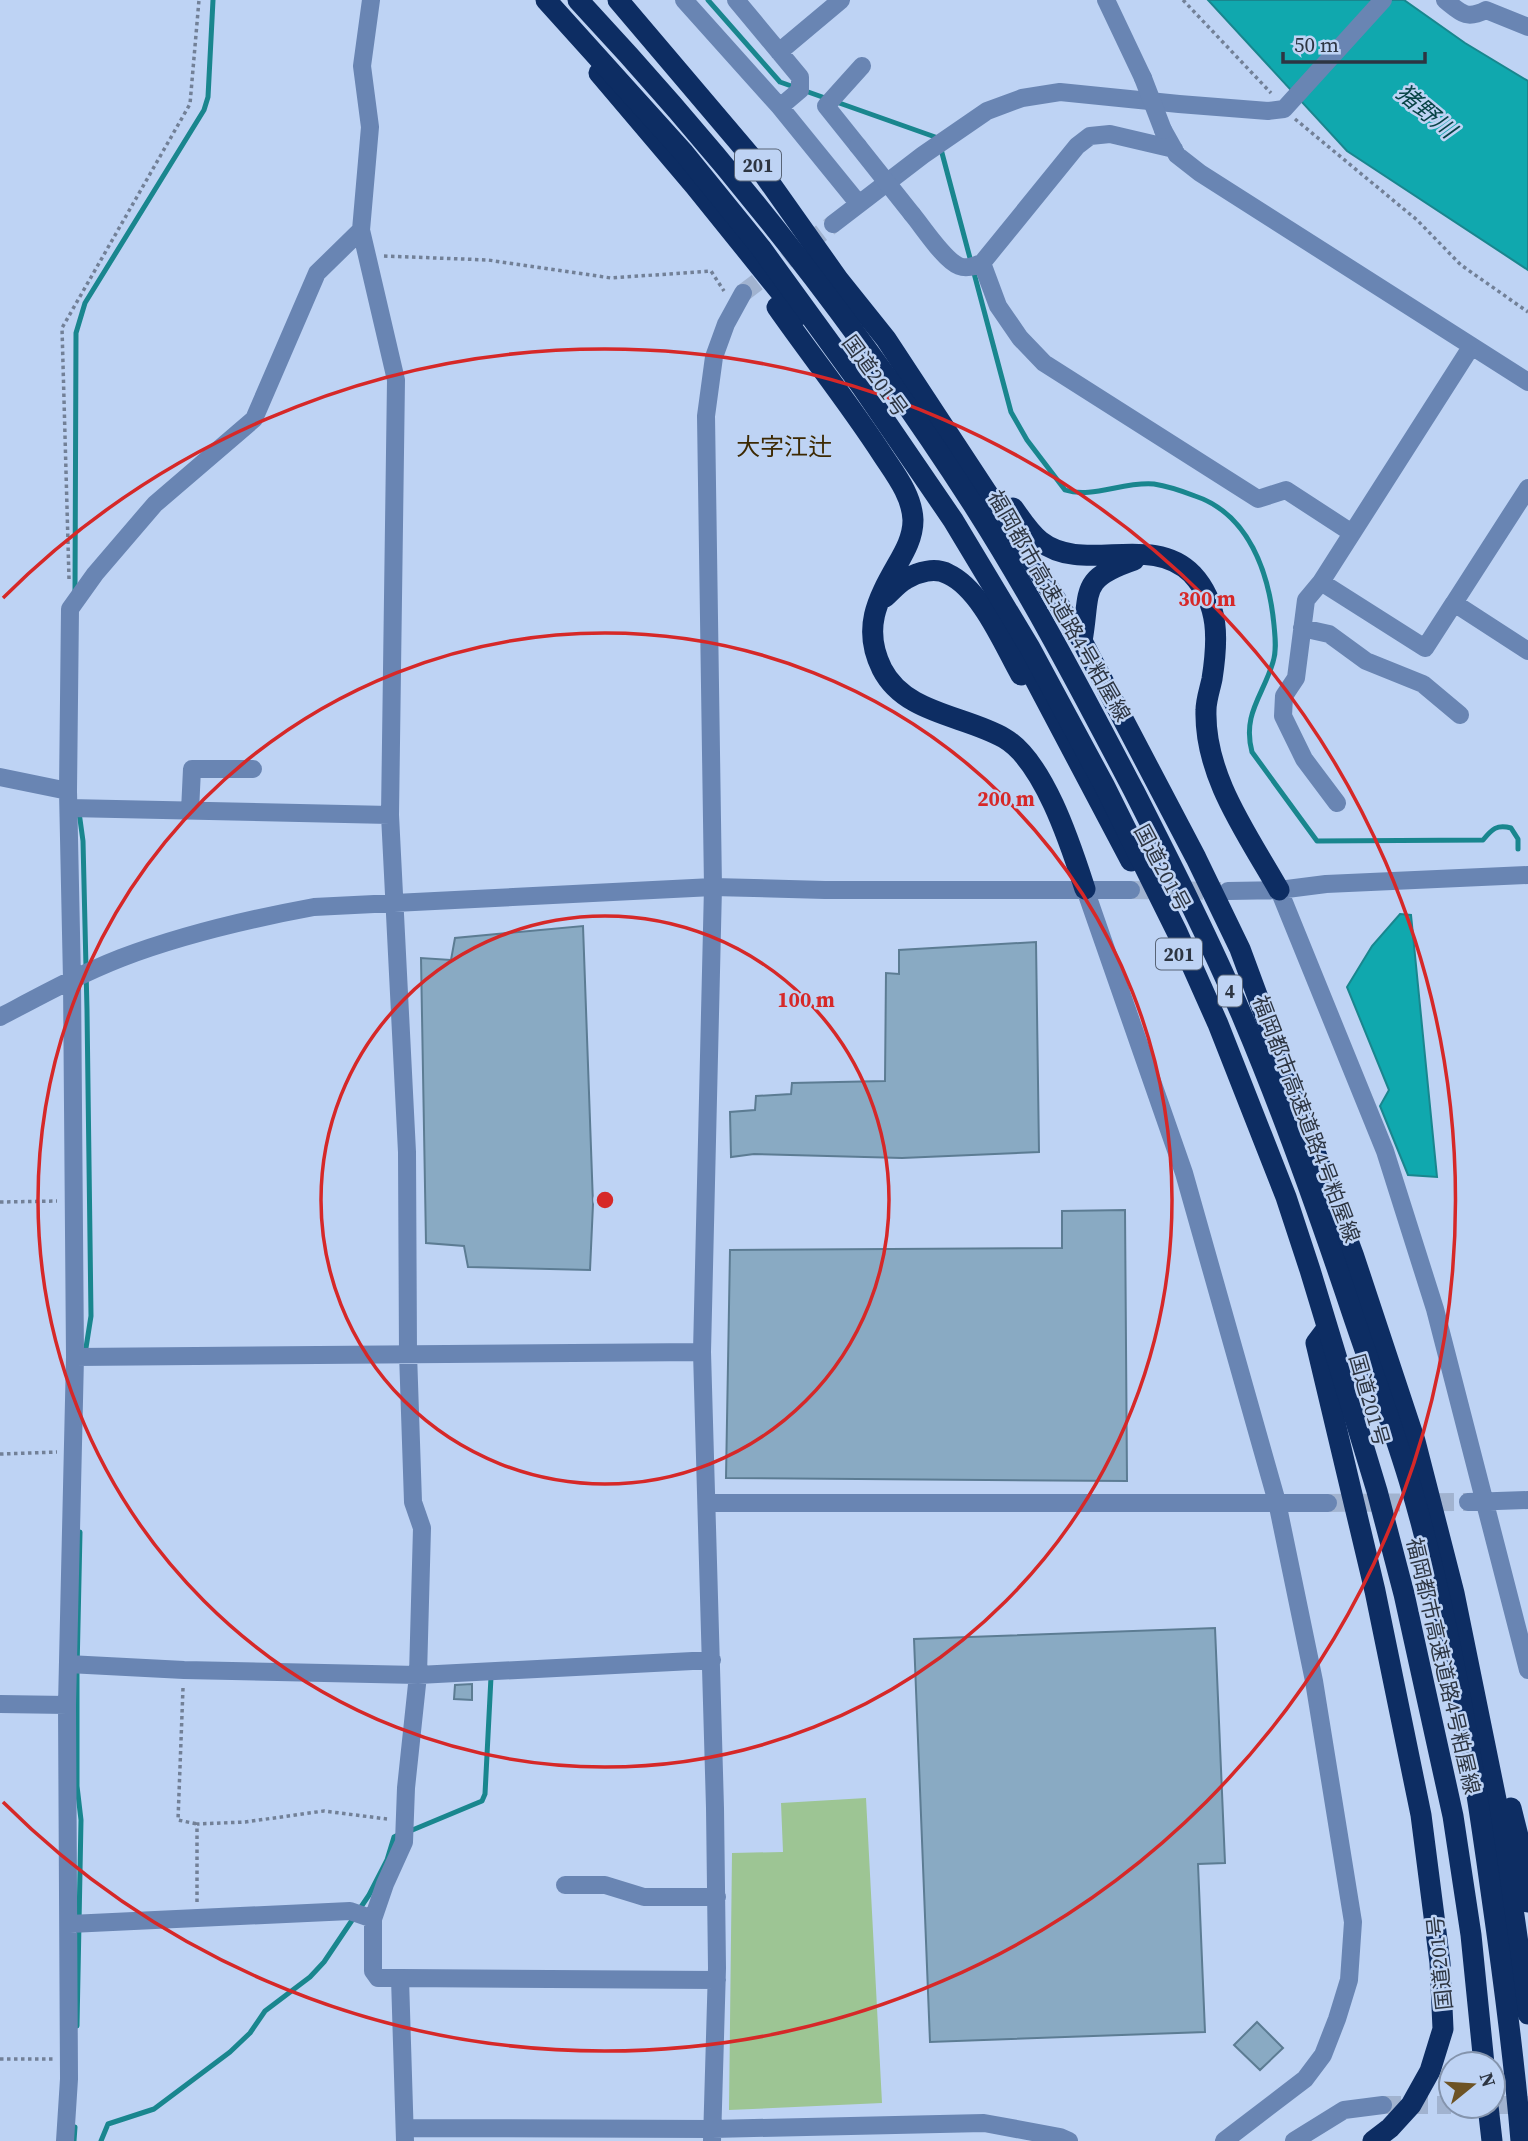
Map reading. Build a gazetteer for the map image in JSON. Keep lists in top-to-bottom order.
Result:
{
  "streets": {
    "highway": [
      "201",
      "国道201号",
      "福岡都市高速道路4号粕屋線",
      "4"
    ]
  },
  "districts": ["大字江辻"],
  "water": ["猪野川"],
  "scale_bar": "50 m",
  "north": "right",
  "rings": ["300 m", "200 m", "100 m"]
}
